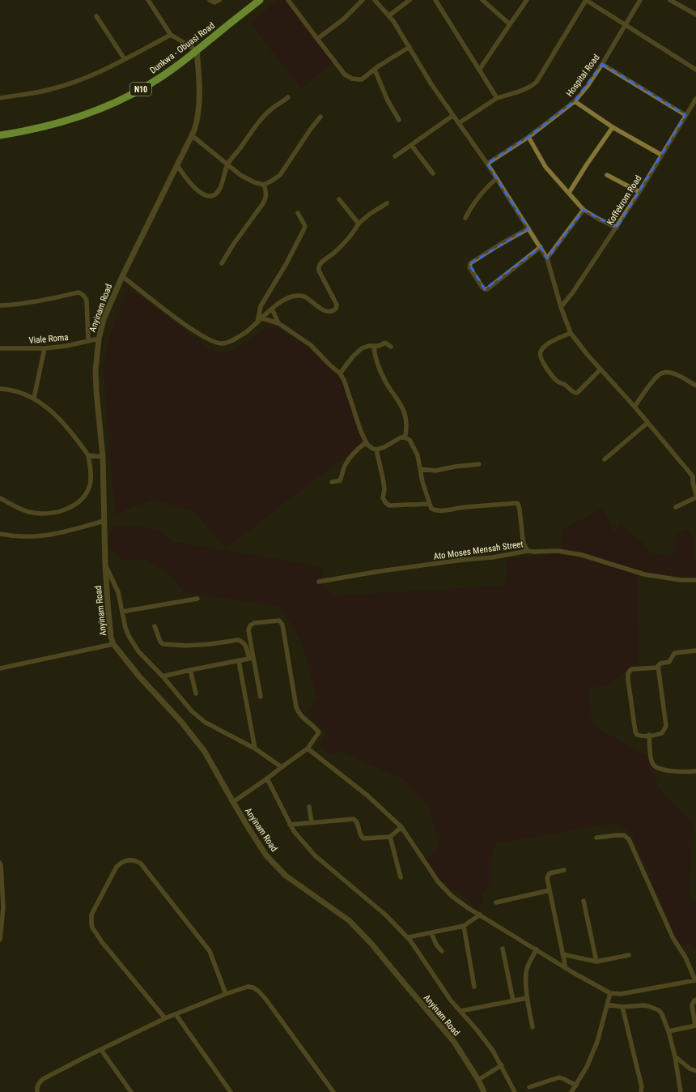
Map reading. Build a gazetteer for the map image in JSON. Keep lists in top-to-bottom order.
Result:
{
  "streets": {
    "main road": ["Dunkwa - Obuasi Road", "N10"],
    "street": [
      "Hospital Road",
      "Koffekrom Road",
      "Anyinam Road",
      "Viale Roma",
      "Ato Moses Mensah Street"
    ]
  },
  "crossings": [
    ["Dunkwa - Obuasi Road", "Anyinam Road"],
    ["Anyinam Road", "Viale Roma"]
  ]
}
